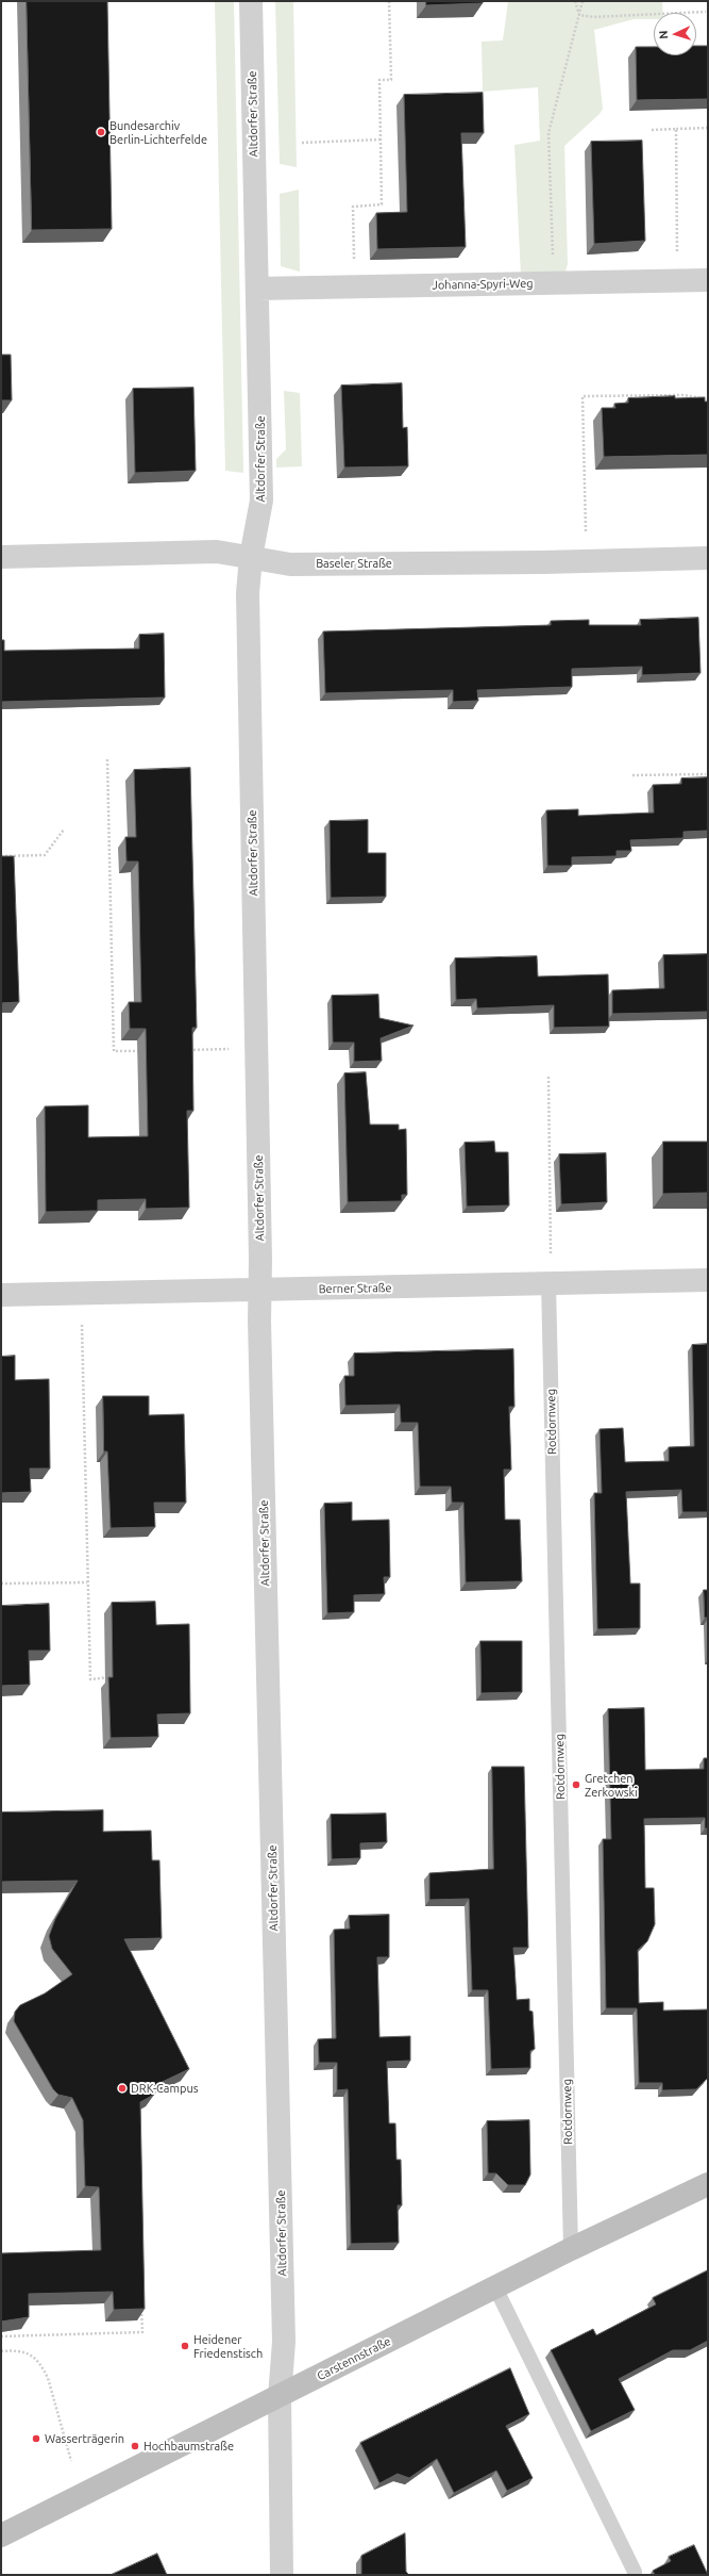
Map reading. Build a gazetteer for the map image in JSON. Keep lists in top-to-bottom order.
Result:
{
  "streets": {
    "street": [
      "Altdorfer Straße",
      "Johanna-Spyri-Weg",
      "Baseler Straße",
      "Berner Straße",
      "Carstennstraße"
    ],
    "lane": ["Rotdornweg"]
  },
  "crossings": [
    ["Altdorfer Straße", "Johanna-Spyri-Weg"],
    ["Altdorfer Straße", "Baseler Straße"],
    ["Altdorfer Straße", "Berner Straße"],
    ["Altdorfer Straße", "Carstennstraße"],
    ["Berner Straße", "Rotdornweg"],
    ["Rotdornweg", "Carstennstraße"]
  ],
  "places": [
    "Bundesarchiv Berlin-Lichterfelde",
    "Gretchen Zerkowski",
    "DRK-Campus",
    "Heidener Friedenstisch",
    "Wasserträgerin",
    "Hochbaumstraße"
  ],
  "north": "left"
}
